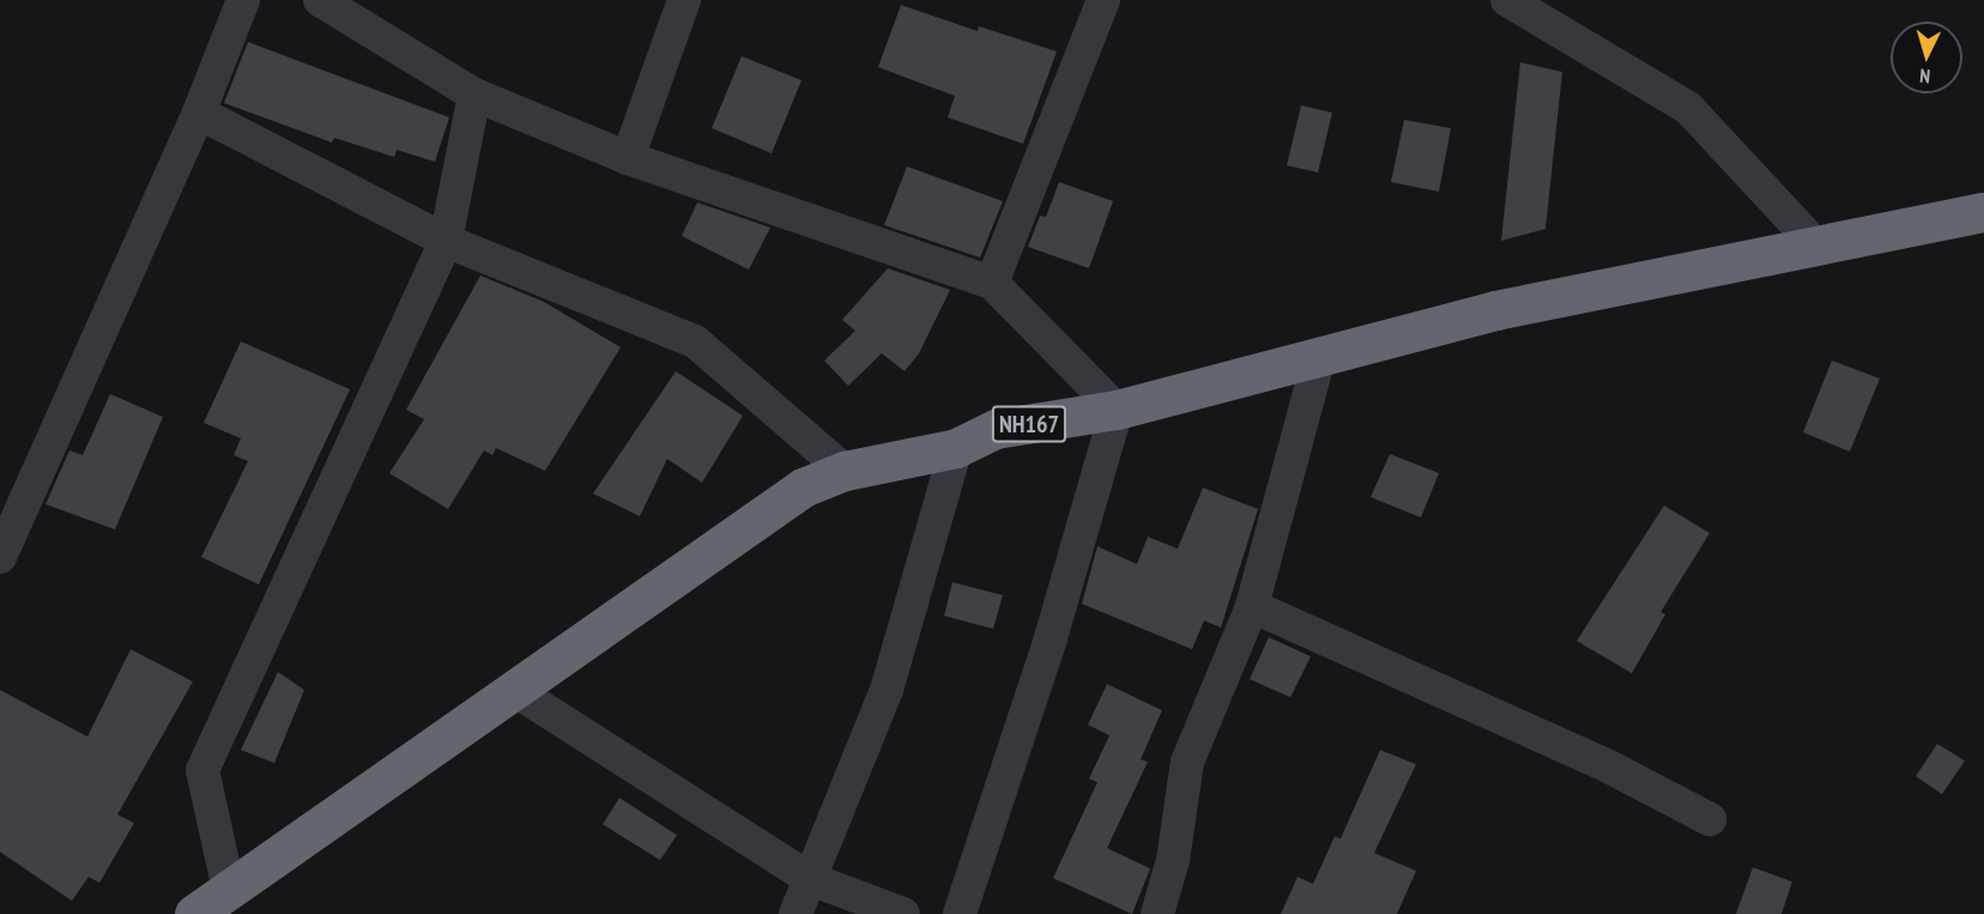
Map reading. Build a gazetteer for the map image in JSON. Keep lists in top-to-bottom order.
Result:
{
  "streets": {
    "highway": ["NH167"]
  },
  "north": "bottom"
}
